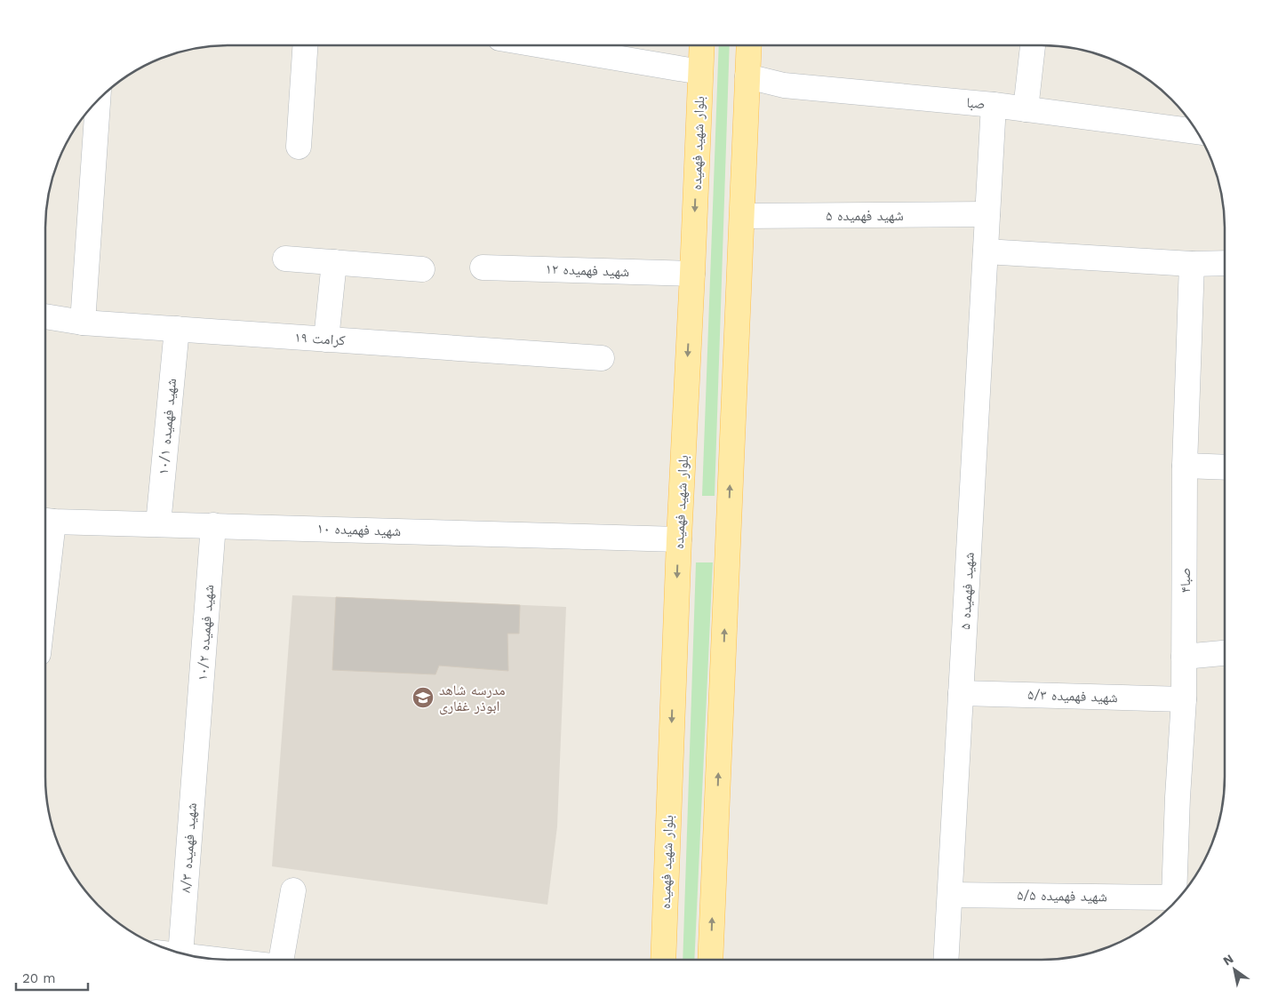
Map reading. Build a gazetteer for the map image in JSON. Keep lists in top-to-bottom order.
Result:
{
  "streets": {
    "main road": ["بلوار شهید فهمیده"],
    "street": [
      "صبا",
      "شهید فهمیده ۵",
      "شهید فهمیده ۱۲",
      "کرامت ۱۹",
      "شهید فهمیده ۱۰/۱",
      "شهید فهمیده ۱۰",
      "صبا۴",
      "شهید فهمیده ۱۰/۲",
      "شهید فهمیده ۵/۳",
      "شهید فهمیده ۸/۳",
      "شهید فهمیده ۵/۵"
    ]
  },
  "crossings": [
    ["صبا", "شهید فهمیده ۵"],
    ["بلوار شهید فهمیده", "شهید فهمیده ۱۲"],
    ["بلوار شهید فهمیده", "شهید فهمیده ۱۰"],
    ["شهید فهمیده ۵", "شهید فهمیده ۵/۳"],
    ["شهید فهمیده ۵", "شهید فهمیده ۵/۵"],
    ["کرامت ۱۹", "شهید فهمیده ۱۰/۱"],
    ["شهید فهمیده ۱۰/۱", "شهید فهمیده ۱۰"],
    ["شهید فهمیده ۱۰", "شهید فهمیده ۱۰/۲"],
    ["صبا۴", "شهید فهمیده ۵/۳"],
    ["صبا۴", "شهید فهمیده ۵/۵"],
    ["شهید فهمیده ۱۰/۲", "شهید فهمیده ۸/۳"]
  ],
  "places": {
    "school or university": ["مدرسه شاهد ابوذر غفاری"]
  },
  "scale_bar": "20 m",
  "north": "top left"
}
